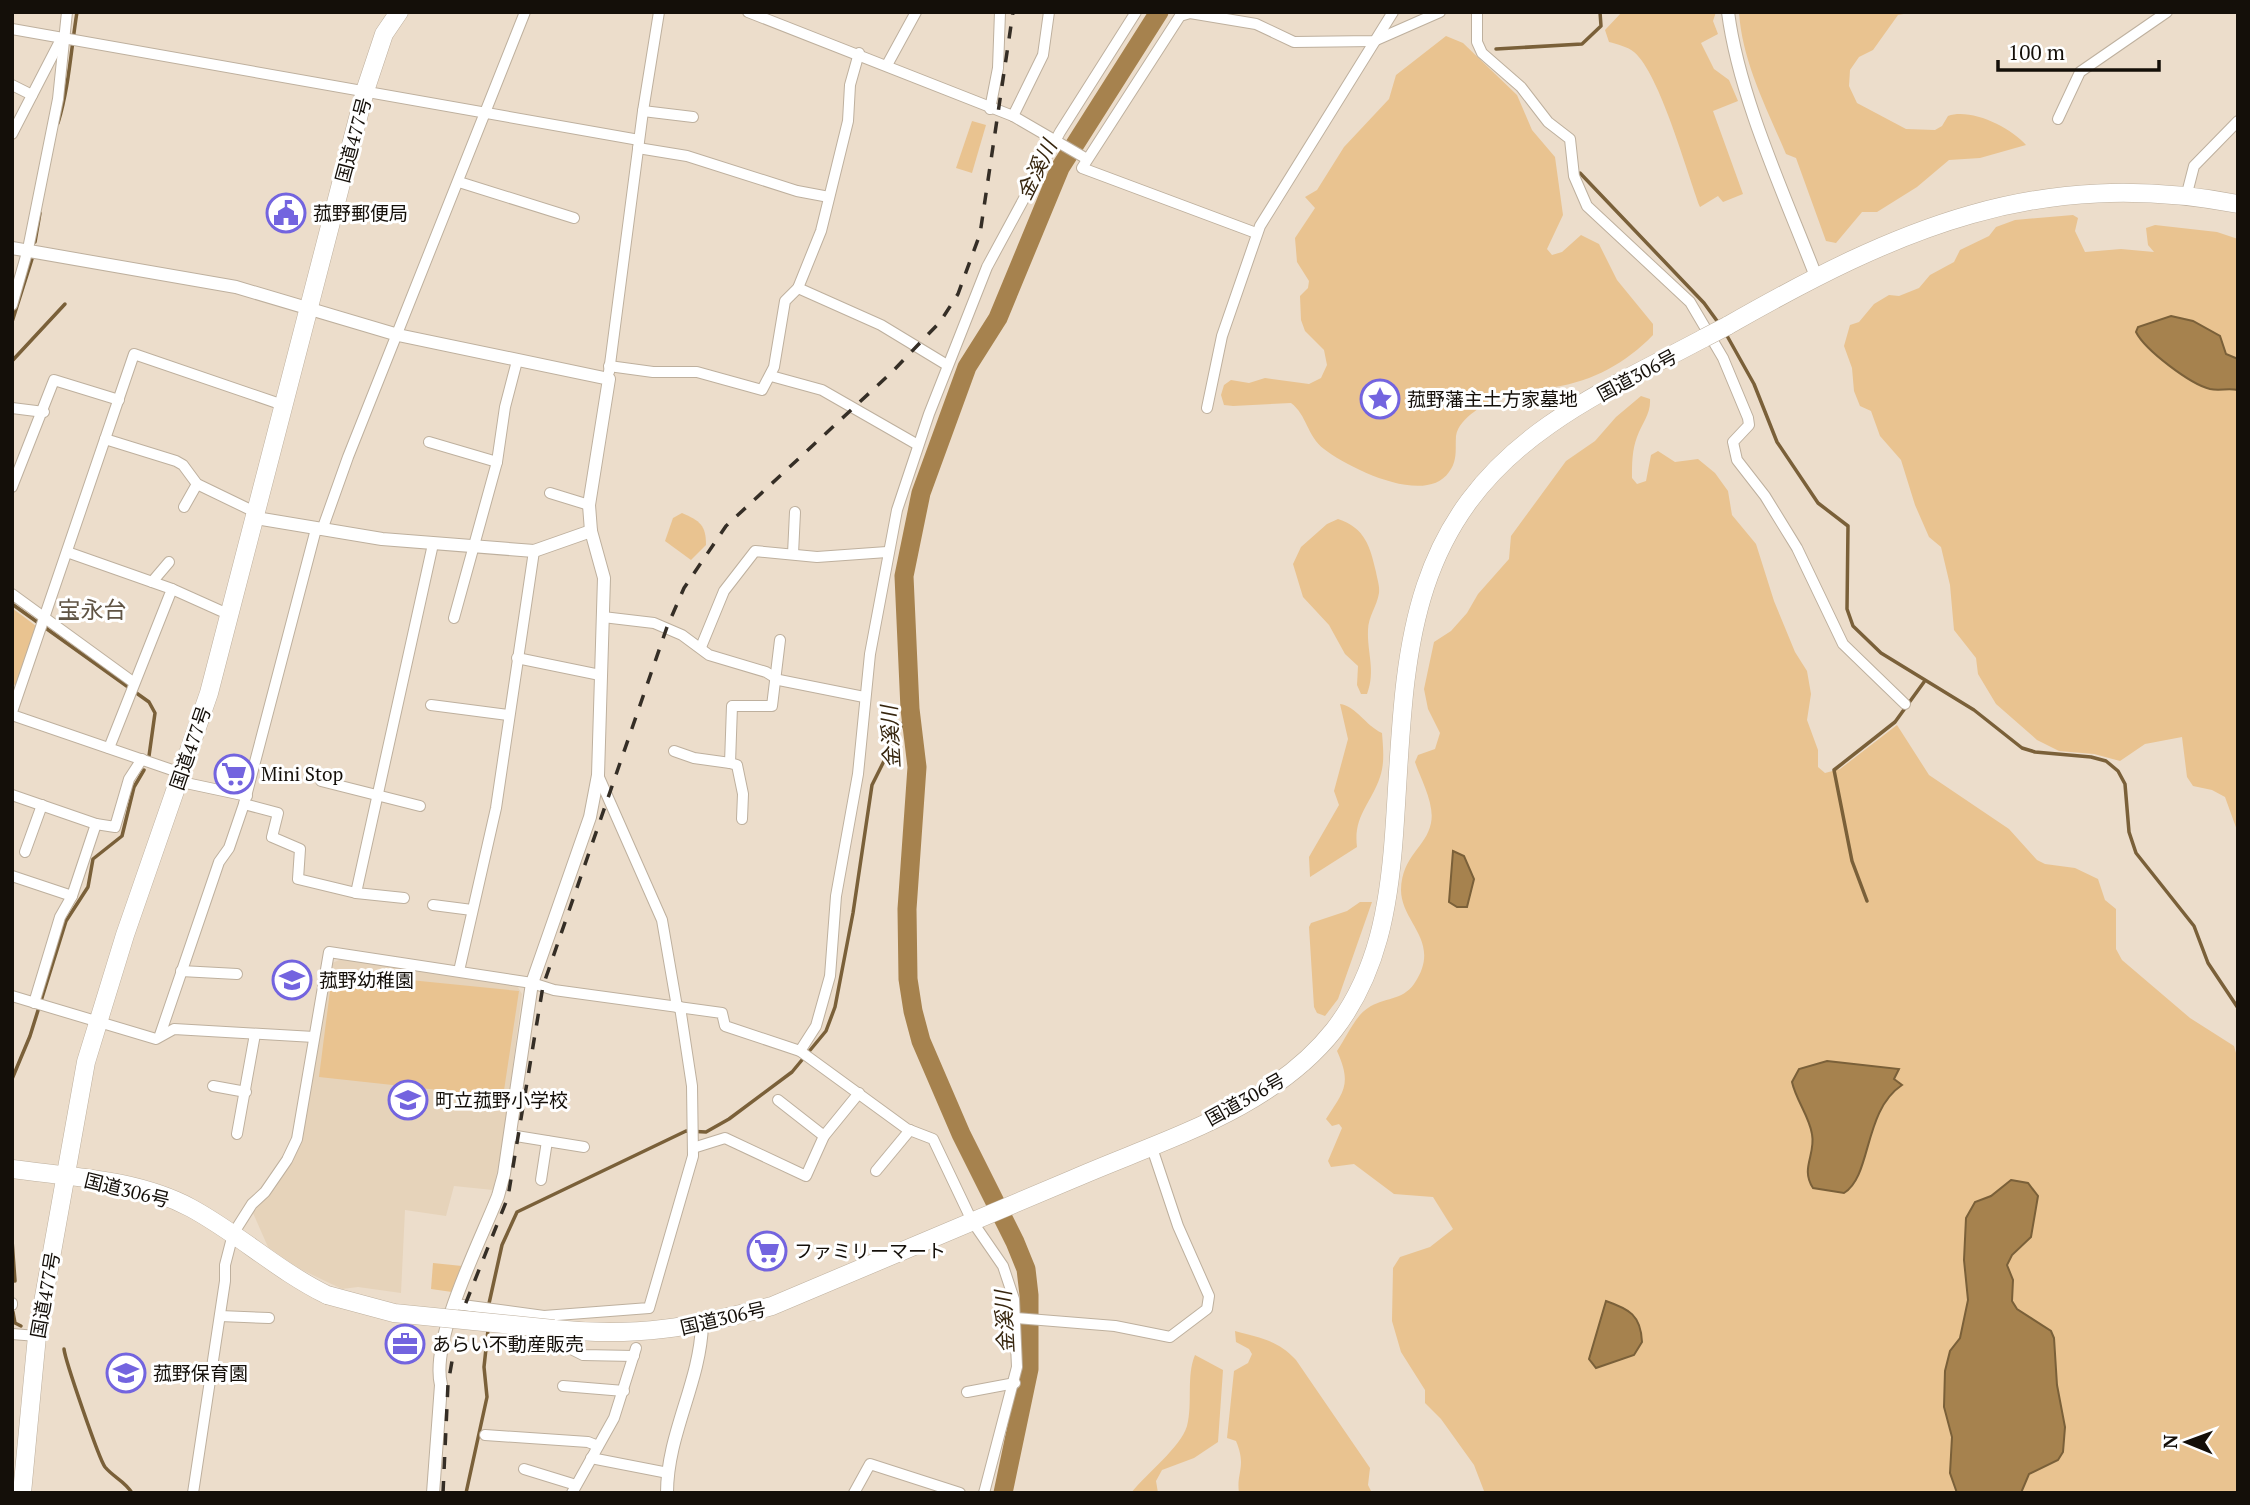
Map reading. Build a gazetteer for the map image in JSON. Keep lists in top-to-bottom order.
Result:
{
  "streets": {
    "highway": ["国道477号", "国道306号"]
  },
  "crossings": [
    ["国道477号", "国道306号"]
  ],
  "districts": ["宝永台"],
  "water": ["金溪川"],
  "places": {
    "public building": ["菰野郵便局"],
    "place": ["菰野藩主土方家墓地"],
    "supermarket": ["Mini Stop", "ファミリーマート"],
    "school or university": ["菰野幼稚園", "町立菰野小学校", "菰野保育園"],
    "office": ["あらい不動産販売"]
  },
  "scale_bar": "100 m",
  "north": "left"
}
